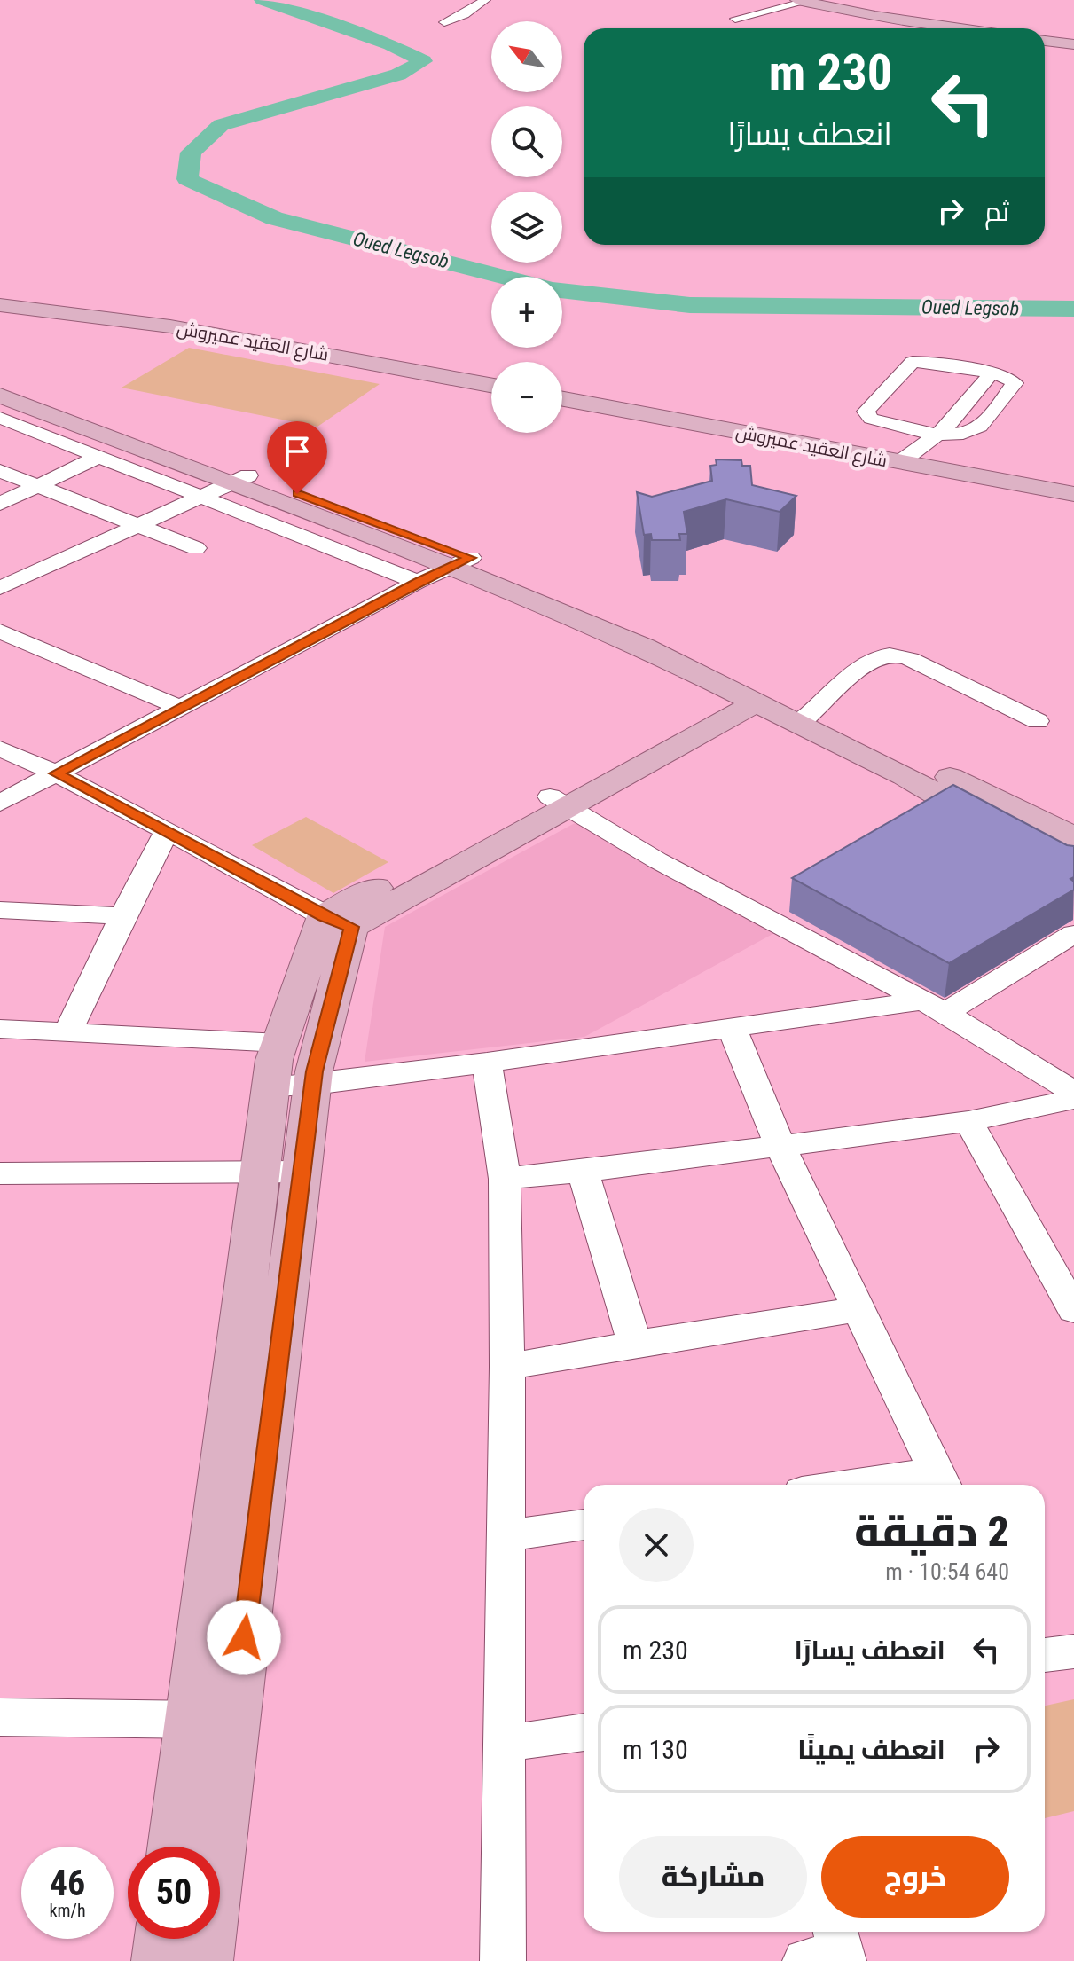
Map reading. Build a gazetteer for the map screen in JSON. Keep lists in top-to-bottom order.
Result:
{
  "streets": {
    "main road": ["شارع العقيد عميروش"]
  },
  "water": ["Oued Legsob"],
  "north": "top left",
  "page": {
    "map_buttons": ["+", "−"],
    "turn": ["230 m", "انعطف يسارًا"],
    "then": "ثم",
    "heading": ["2 دقيقة", "640 m · 10:54"],
    "list": [
      {
        "name": "انعطف يسارًا",
        "value": "230 m"
      },
      {
        "name": "انعطف يمينًا",
        "value": "130 m"
      }
    ],
    "buttons": ["خروج", "مشاركة"],
    "speed": "46 km/h",
    "limit": "50"
  }
}
